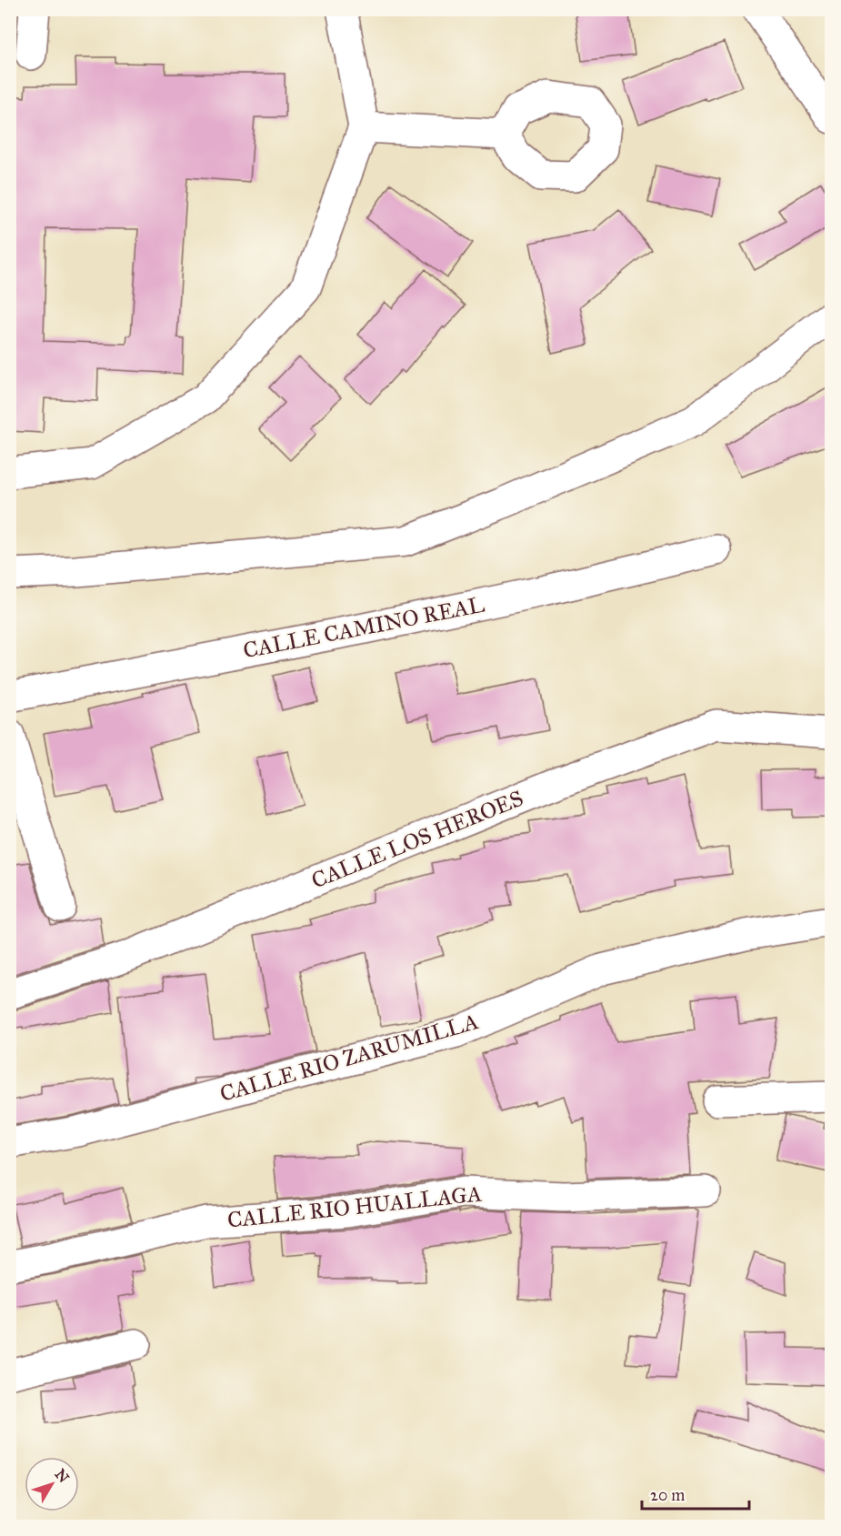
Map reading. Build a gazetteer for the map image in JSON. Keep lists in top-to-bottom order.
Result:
{
  "streets": {
    "street": [
      "CALLE CAMINO REAL",
      "CALLE LOS HEROES",
      "CALLE RIO ZARUMILLA",
      "CALLE RIO HUALLAGA"
    ]
  },
  "scale_bar": "20 m",
  "north": "top right"
}
